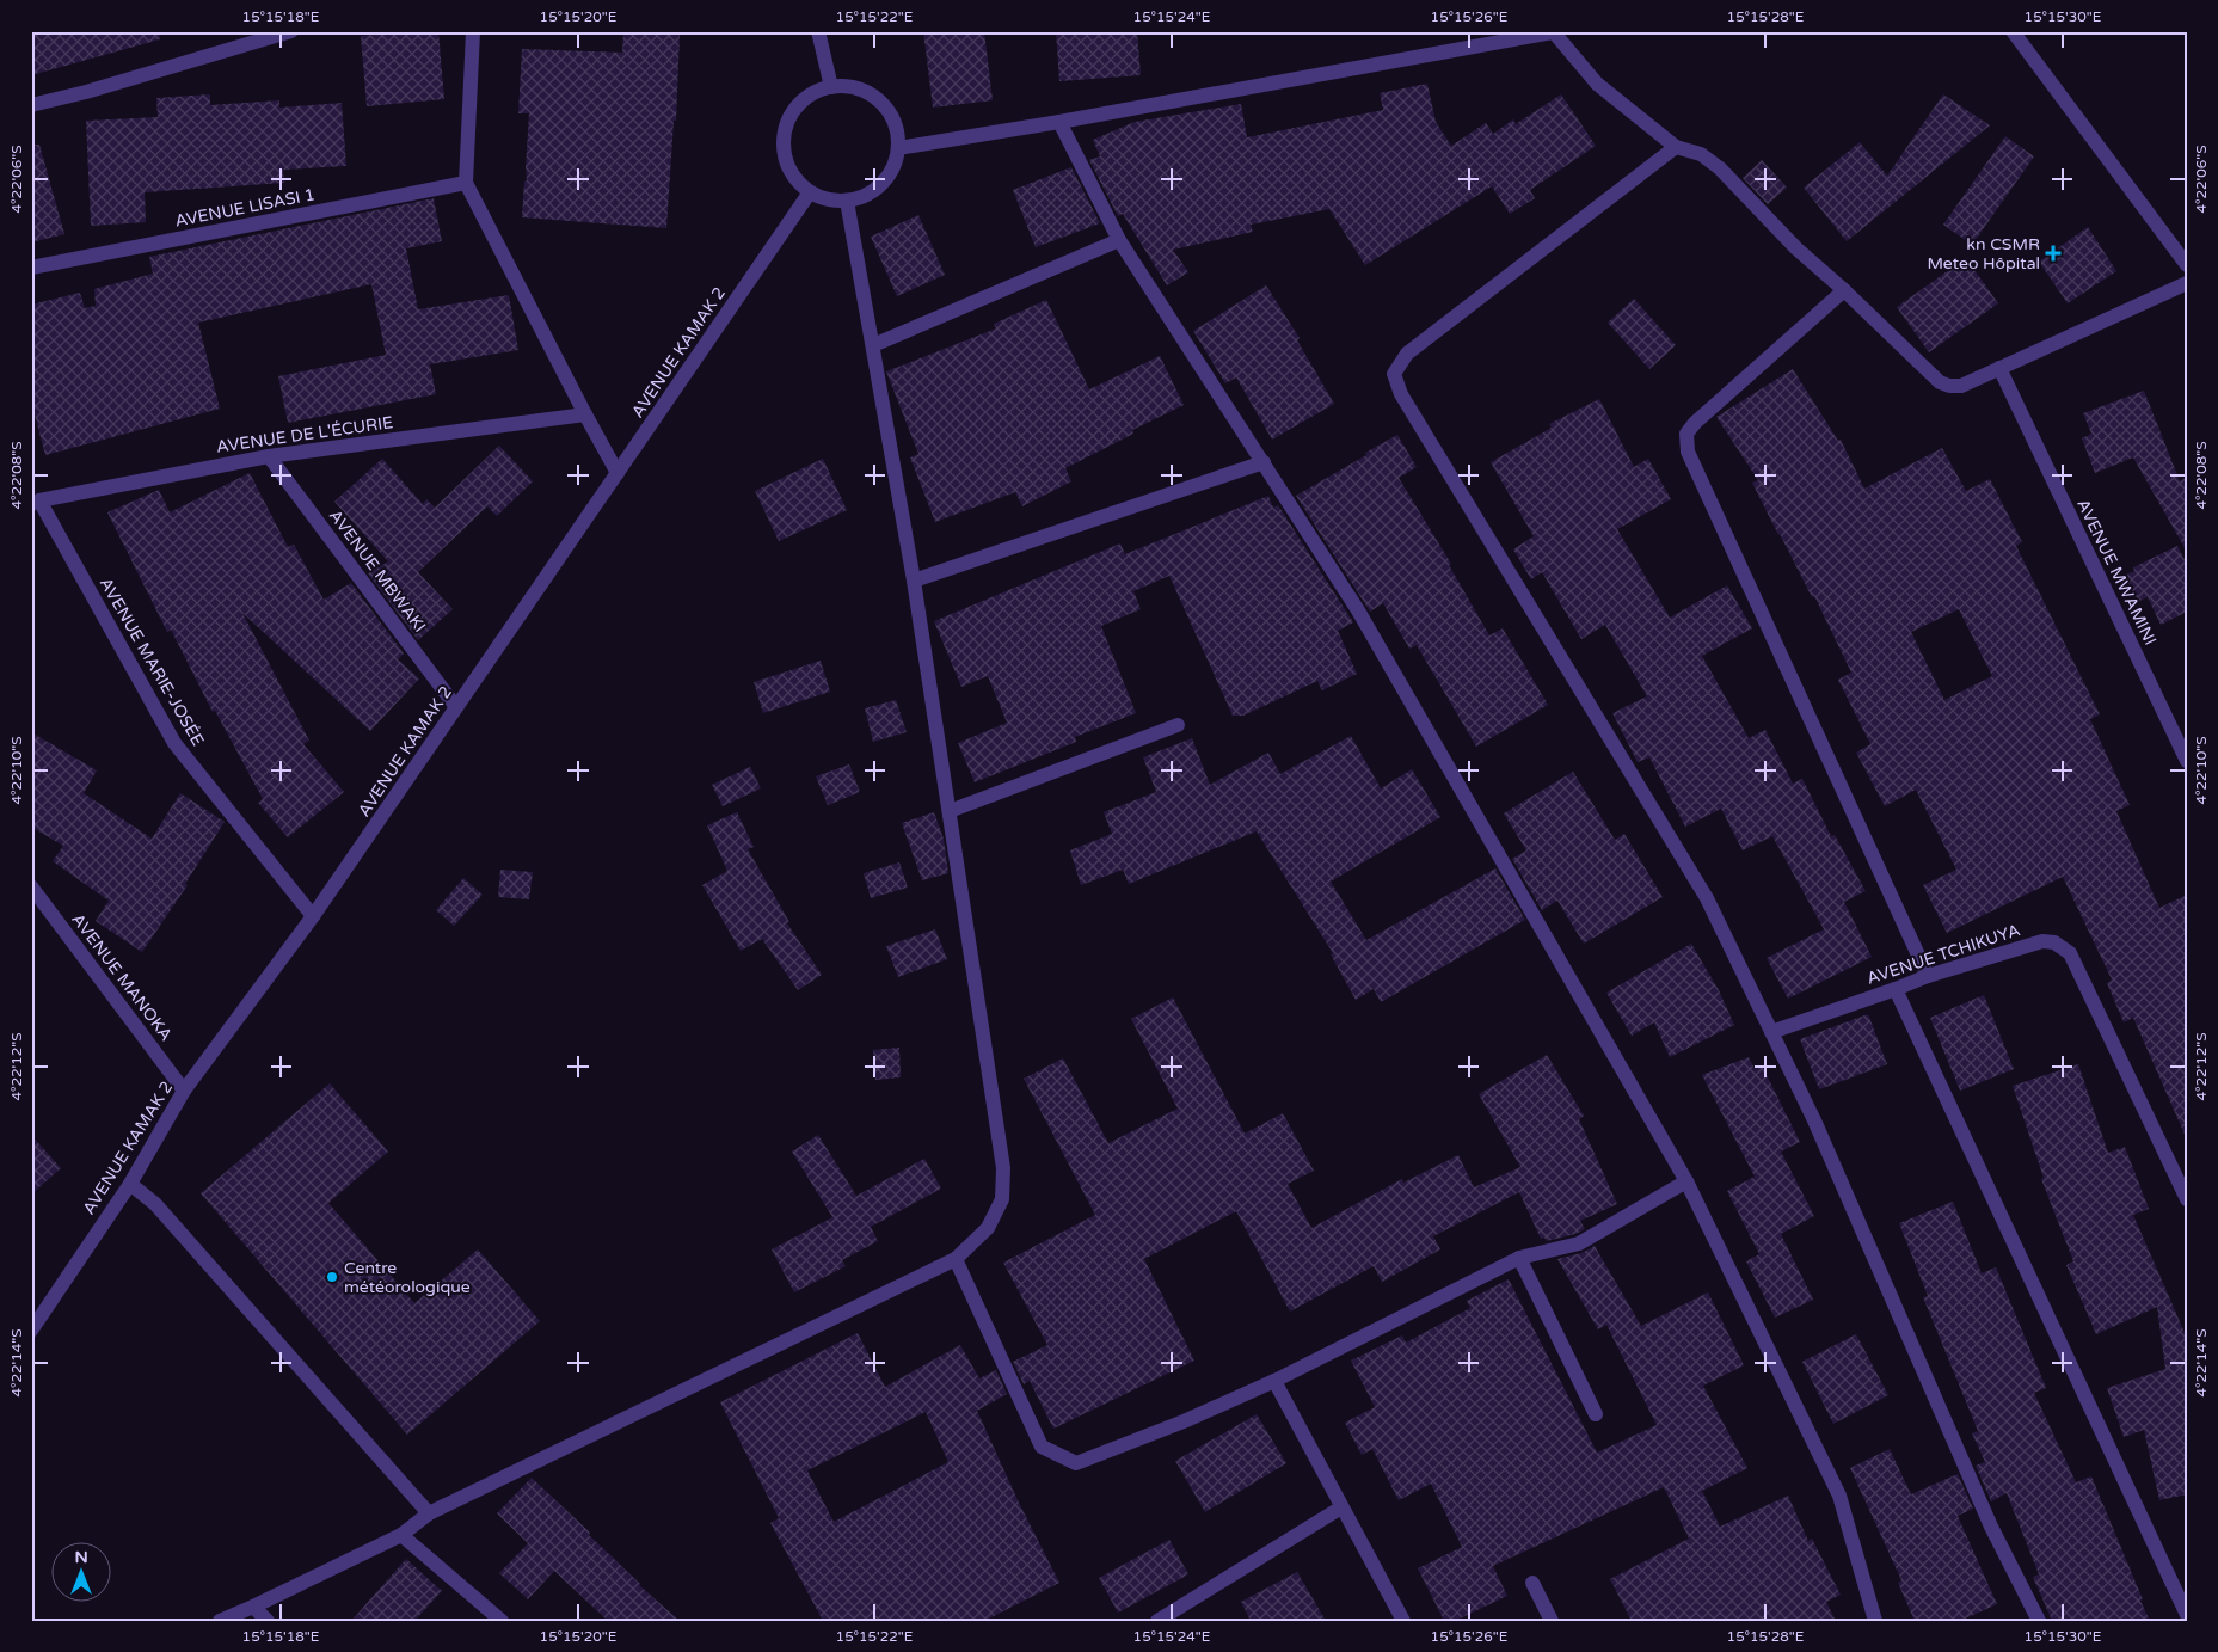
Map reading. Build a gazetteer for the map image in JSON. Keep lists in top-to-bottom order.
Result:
{
  "streets": {
    "street": [
      "AVENUE LISASI 1",
      "AVENUE KAMAK 2",
      "AVENUE DE L'ÉCURIE",
      "AVENUE MBWAKI",
      "AVENUE MWAMINI",
      "AVENUE MARIE-JOSÉE",
      "AVENUE TCHIKUYA",
      "AVENUE MANOKA"
    ]
  },
  "crossings": [
    ["AVENUE KAMAK 2", "AVENUE MBWAKI"],
    ["AVENUE KAMAK 2", "AVENUE MARIE-JOSÉE"],
    ["AVENUE KAMAK 2", "AVENUE MANOKA"],
    ["AVENUE DE L'ÉCURIE", "AVENUE MBWAKI"],
    ["AVENUE DE L'ÉCURIE", "AVENUE MARIE-JOSÉE"]
  ],
  "places": {
    "health": ["kn CSMR Meteo Hôpital"],
    "other": ["Centre météorologique"]
  },
  "north": "top",
  "coordinates": [
    "15°15'18\"E",
    "15°15'20\"E",
    "15°15'22\"E",
    "15°15'24\"E",
    "15°15'26\"E",
    "15°15'28\"E",
    "15°15'30\"E",
    "4°22'06\"S",
    "4°22'08\"S",
    "4°22'10\"S",
    "4°22'12\"S",
    "4°22'14\"S"
  ]
}
